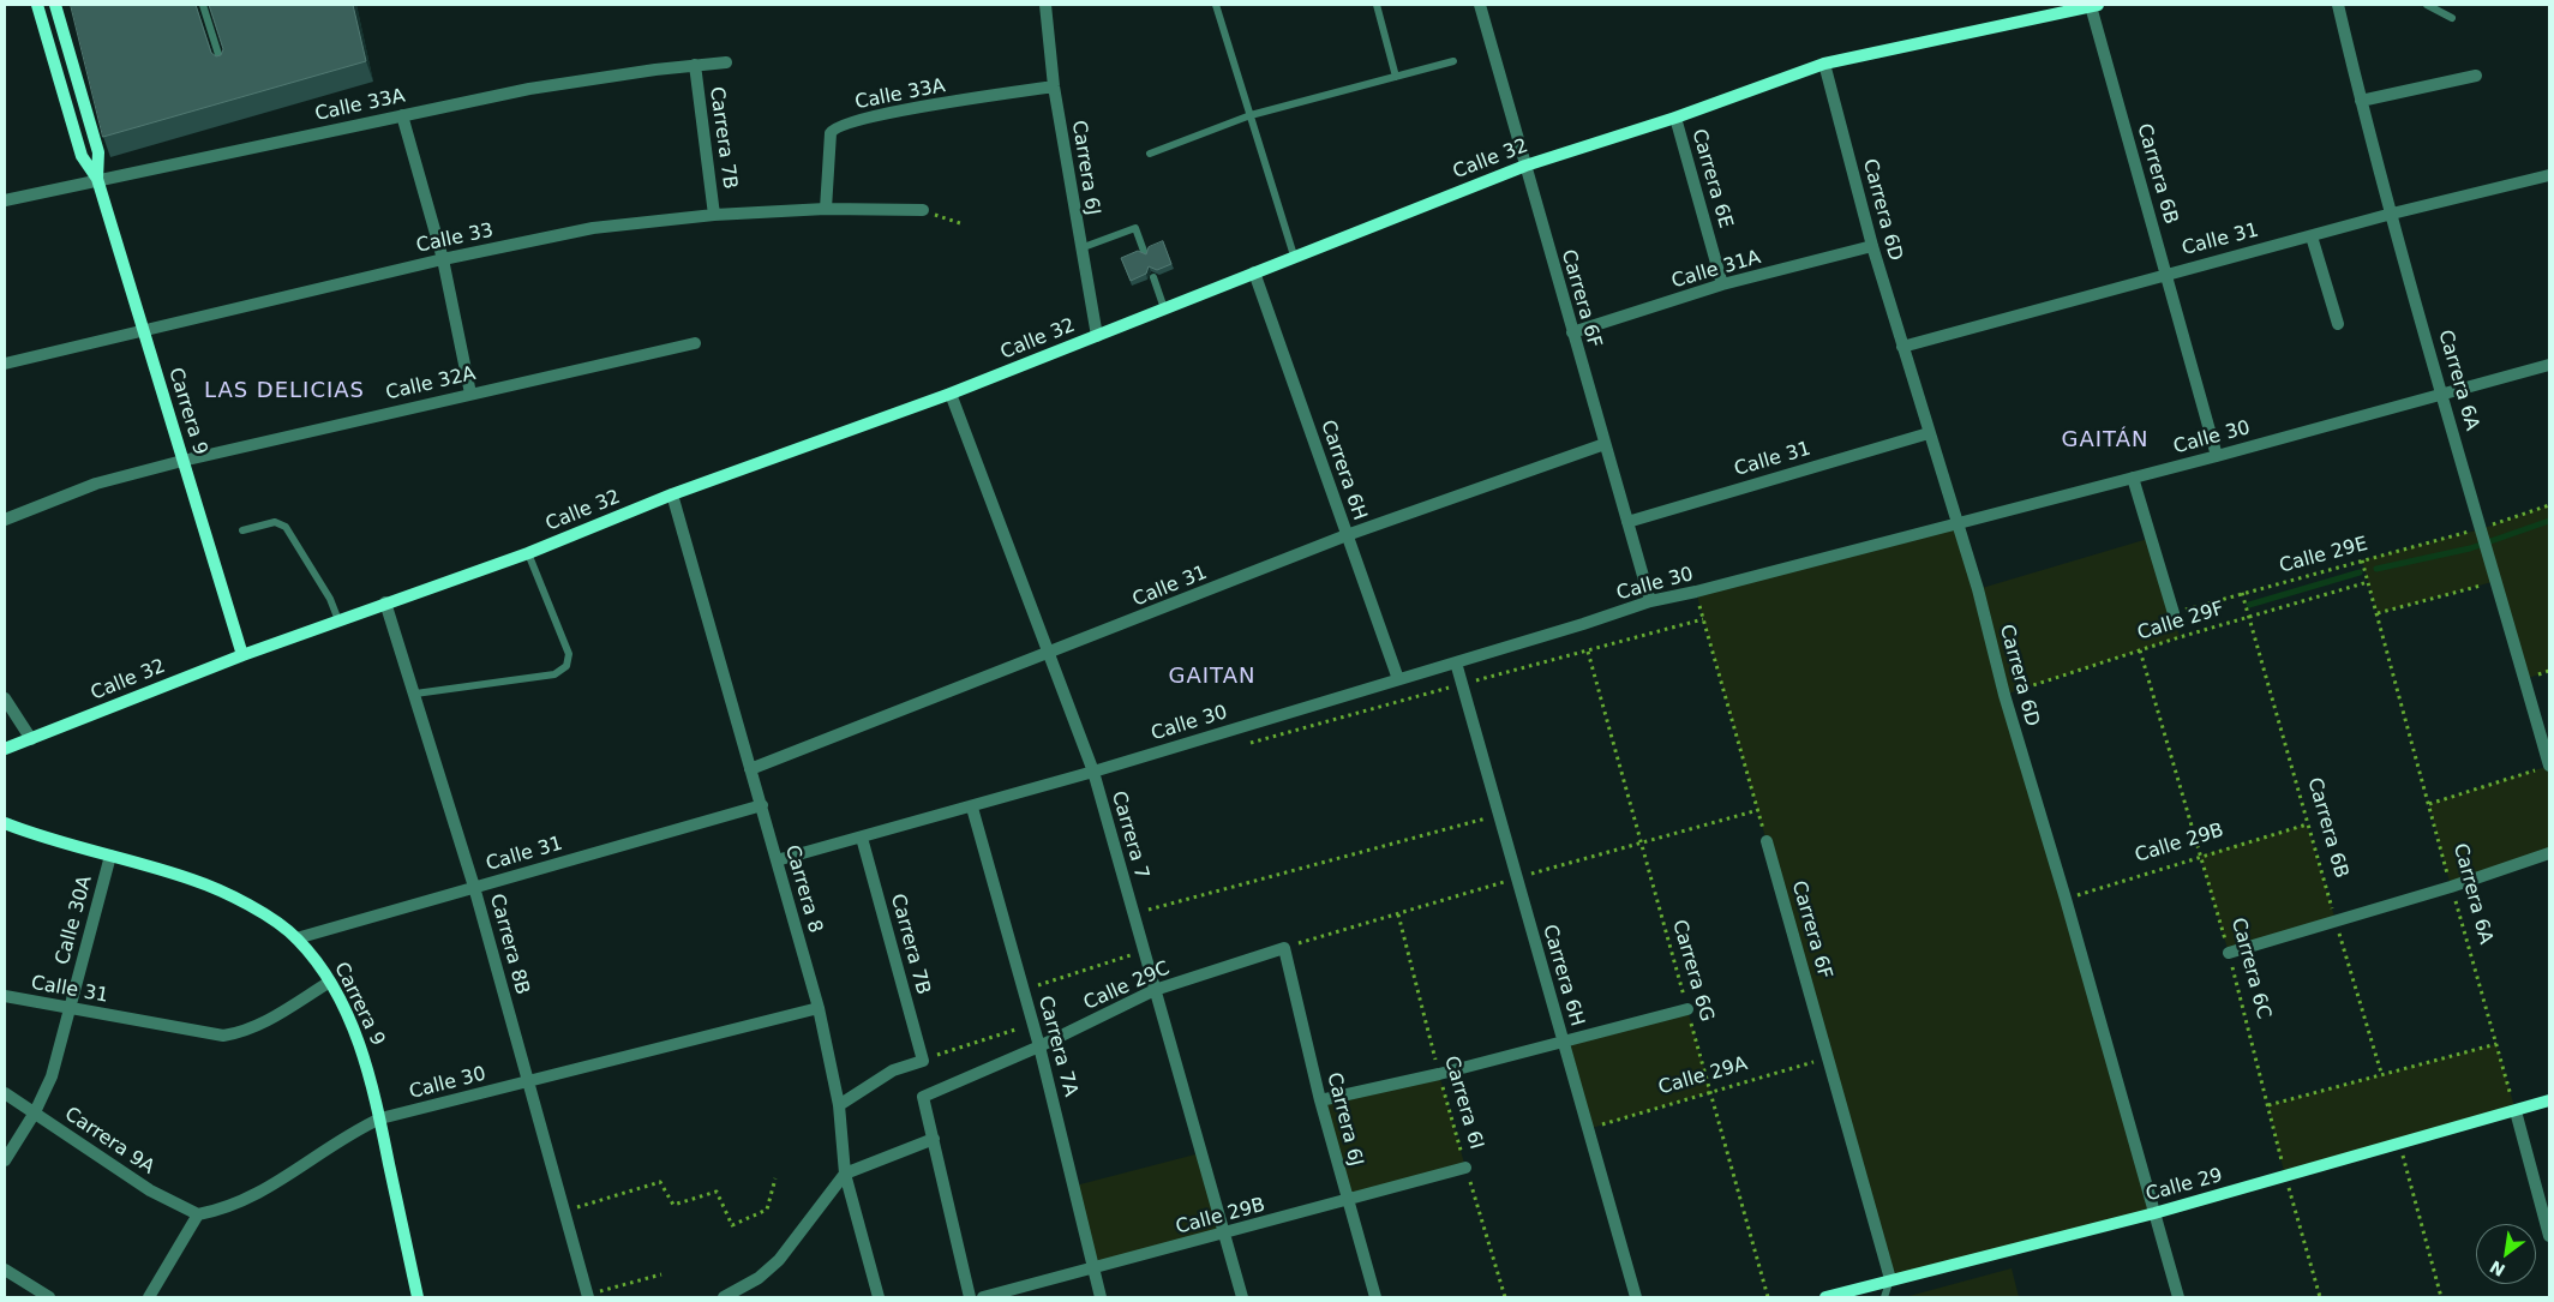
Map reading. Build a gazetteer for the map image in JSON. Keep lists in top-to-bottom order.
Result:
{
  "streets": {
    "street": [
      "Calle 33A",
      "Carrera 7B",
      "Calle 32",
      "Carrera 6J",
      "Carrera 6B",
      "Carrera 6E",
      "Carrera 6D",
      "Calle 33",
      "Calle 31",
      "Calle 31A",
      "Carrera 6F",
      "Carrera 6A",
      "Calle 32A",
      "Carrera 9",
      "Calle 30",
      "Carrera 6H",
      "Carrera 7",
      "Calle 29B",
      "Carrera 8",
      "Calle 30A",
      "Carrera 8B",
      "Calle 29C",
      "Carrera 7A",
      "Carrera 9A",
      "Calle 29"
    ],
    "path": [
      "Calle 29E",
      "Calle 29F",
      "Carrera 6C",
      "Carrera 6G",
      "Calle 29A",
      "Carrera 6I"
    ]
  },
  "crossings": [
    ["Calle 33A", "Carrera 7B"],
    ["Calle 33A", "Carrera 6J"],
    ["Calle 33A", "Calle 33"],
    ["Calle 33A", "Carrera 9"],
    ["Carrera 7B", "Calle 33"],
    ["Carrera 7B", "Calle 30"],
    ["Calle 32", "Carrera 6J"],
    ["Calle 32", "Carrera 6B"],
    ["Calle 32", "Carrera 6E"],
    ["Calle 32", "Carrera 6D"],
    ["Calle 32", "Carrera 6F"],
    ["Calle 32", "Carrera 9"],
    ["Calle 32", "Carrera 6H"],
    ["Calle 32", "Carrera 7"],
    ["Calle 32", "Carrera 8"],
    ["Calle 32", "Carrera 8B"],
    ["Carrera 6J", "Calle 29B"],
    ["Carrera 6J", "Calle 29C"],
    ["Carrera 6B", "Calle 31"],
    ["Carrera 6B", "Calle 30"],
    ["Carrera 6B", "Calle 29E"],
    ["Carrera 6B", "Calle 29F"],
    ["Carrera 6B", "Calle 29B"],
    ["Carrera 6E", "Calle 31A"],
    ["Carrera 6D", "Calle 31"],
    ["Carrera 6D", "Calle 31A"],
    ["Carrera 6D", "Calle 30"],
    ["Carrera 6D", "Calle 29F"],
    ["Carrera 6D", "Calle 29B"],
    ["Carrera 6D", "Calle 29"],
    ["Calle 33", "Carrera 9"],
    ["Calle 31", "Carrera 6F"],
    ["Calle 31", "Carrera 6A"],
    ["Calle 31", "Carrera 9"],
    ["Calle 31", "Carrera 6H"],
    ["Calle 31", "Carrera 7"],
    ["Calle 31", "Carrera 8"],
    ["Calle 31", "Calle 30A"],
    ["Calle 31", "Carrera 8B"],
    ["Calle 31A", "Carrera 6F"],
    ["Carrera 6F", "Calle 30"],
    ["Carrera 6F", "Calle 29A"],
    ["Carrera 6F", "Calle 29"],
    ["Carrera 6A", "Calle 30"],
    ["Carrera 6A", "Calle 29E"],
    ["Carrera 6A", "Calle 29F"],
    ["Carrera 6A", "Calle 29"],
    ["Calle 32A", "Carrera 9"],
    ["Carrera 9", "Calle 30"],
    ["Carrera 9", "Calle 30A"],
    ["Calle 30", "Carrera 6H"],
    ["Calle 30", "Carrera 7"],
    ["Calle 30", "Carrera 8"],
    ["Calle 30", "Carrera 8B"],
    ["Calle 30", "Carrera 7A"],
    ["Calle 30", "Carrera 9A"],
    ["Carrera 6H", "Calle 29A"],
    ["Calle 29F", "Carrera 6C"],
    ["Carrera 7", "Calle 29B"],
    ["Carrera 7", "Calle 29C"],
    ["Calle 29B", "Carrera 6C"],
    ["Calle 29B", "Carrera 7A"],
    ["Calle 29B", "Carrera 6I"],
    ["Calle 30A", "Carrera 9A"],
    ["Carrera 6C", "Calle 29"],
    ["Carrera 6G", "Calle 29A"],
    ["Calle 29C", "Carrera 7A"]
  ],
  "districts": ["LAS DELICIAS", "GAITÁN", "GAITAN"],
  "north": "bottom left"
}
